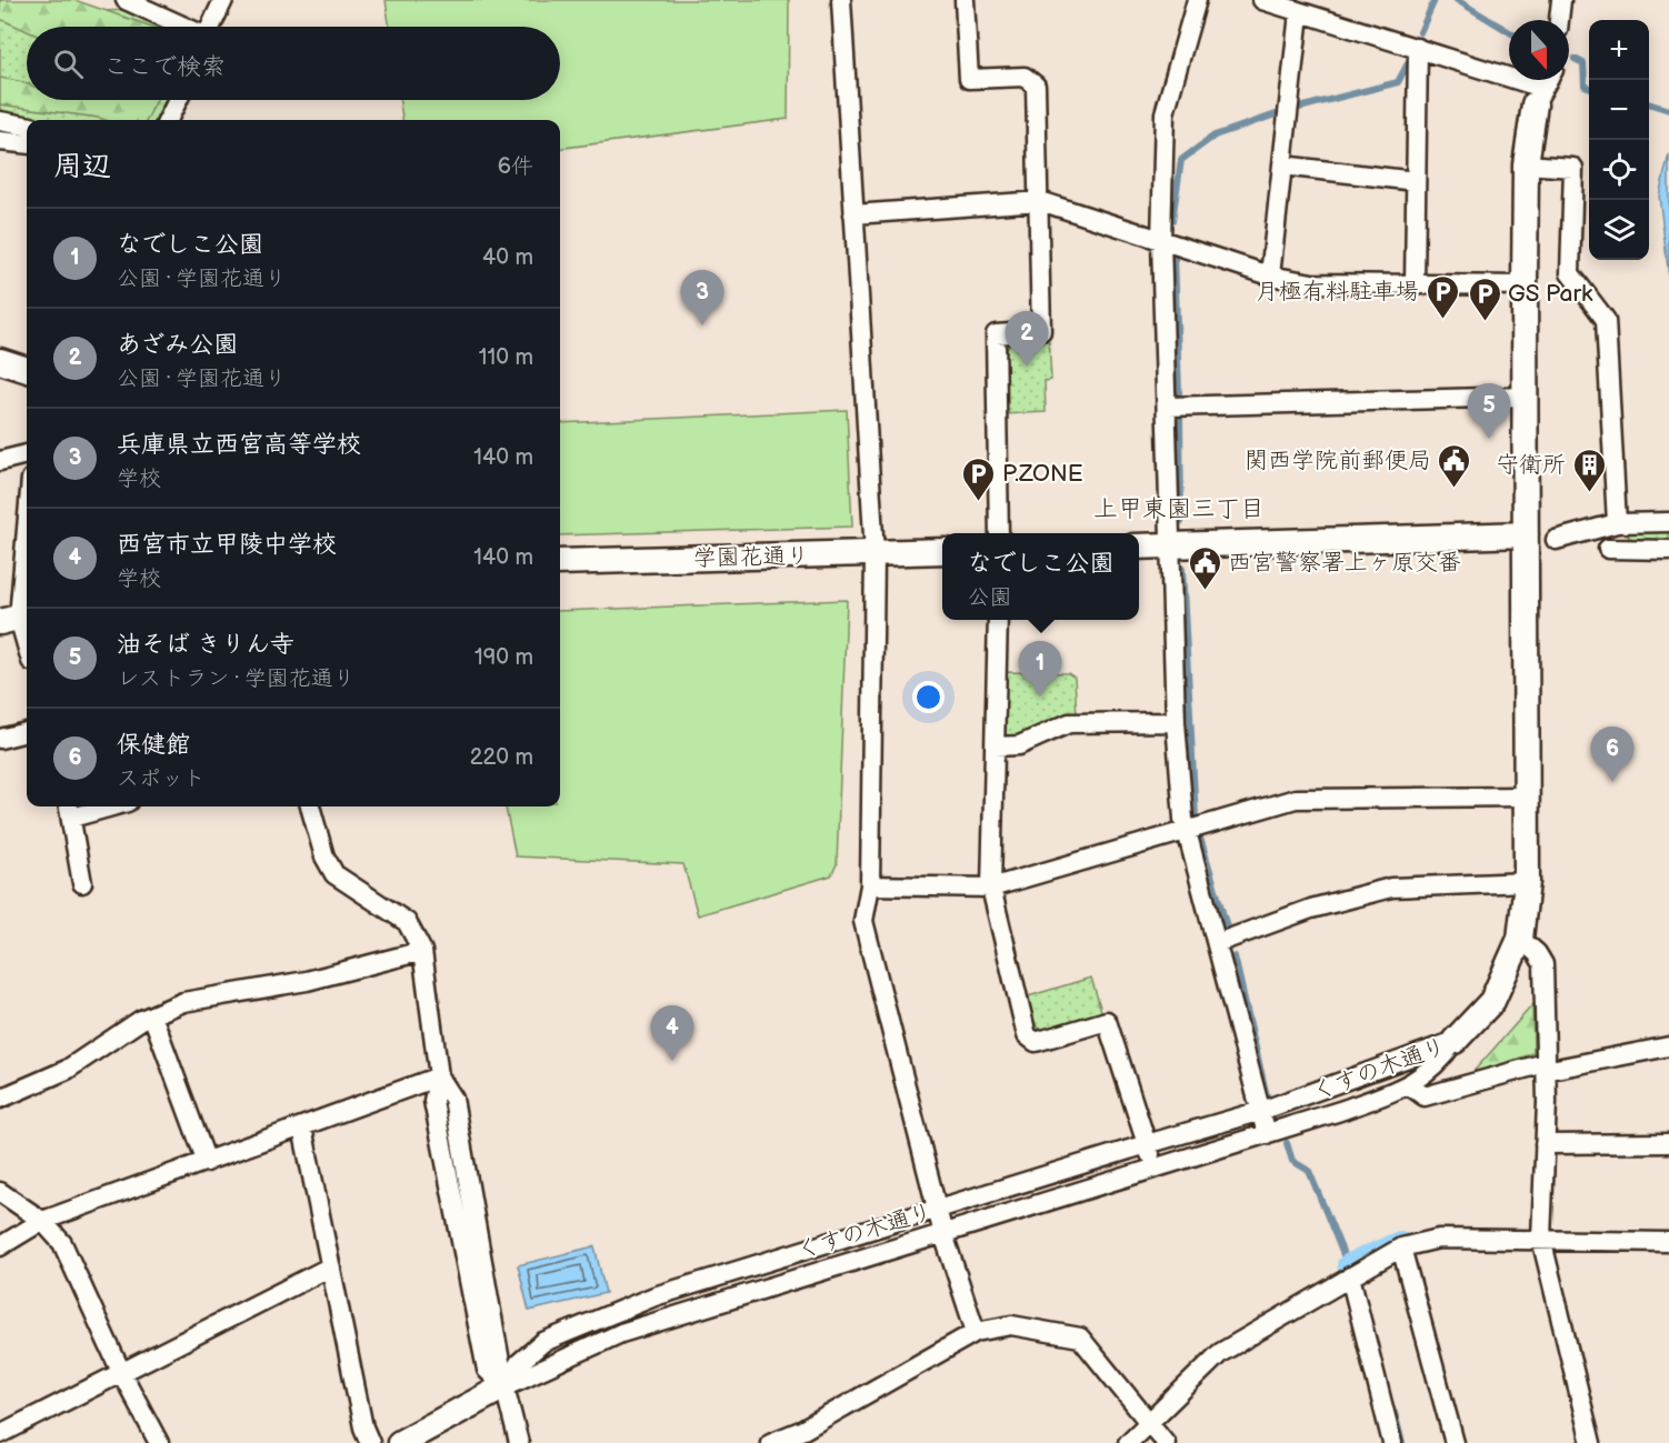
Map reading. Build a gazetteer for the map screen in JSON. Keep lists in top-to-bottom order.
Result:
{
  "streets": {
    "street": ["学園花通り", "くすの木通り"]
  },
  "districts": ["上甲東園三丁目"],
  "places": {
    "parking": ["月極有料駐車場", "GS Park", "P.ZONE"],
    "public building": ["関西学院前郵便局", "西宮警察署上ヶ原交番"],
    "building": ["守衛所"]
  },
  "north": "bottom",
  "page": {
    "map_buttons": ["+", "−"],
    "search": "ここで検索",
    "heading": ["周辺", "6件"],
    "list": [
      {
        "mark": "1",
        "name": "なでしこ公園",
        "note": "公園 · 学園花通り",
        "value": "40 m"
      },
      {
        "mark": "2",
        "name": "あざみ公園",
        "note": "公園 · 学園花通り",
        "value": "110 m"
      },
      {
        "mark": "3",
        "name": "兵庫県立西宮高等学校",
        "note": "学校",
        "value": "140 m"
      },
      {
        "mark": "4",
        "name": "西宮市立甲陵中学校",
        "note": "学校",
        "value": "140 m"
      },
      {
        "mark": "5",
        "name": "油そば きりん寺",
        "note": "レストラン · 学園花通り",
        "value": "190 m"
      },
      {
        "mark": "6",
        "name": "保健館",
        "note": "スポット",
        "value": "220 m"
      }
    ],
    "pins": [
      "3",
      "2",
      "5",
      "1",
      "6",
      "4"
    ],
    "popup": ["なでしこ公園", "公園"]
  }
}
